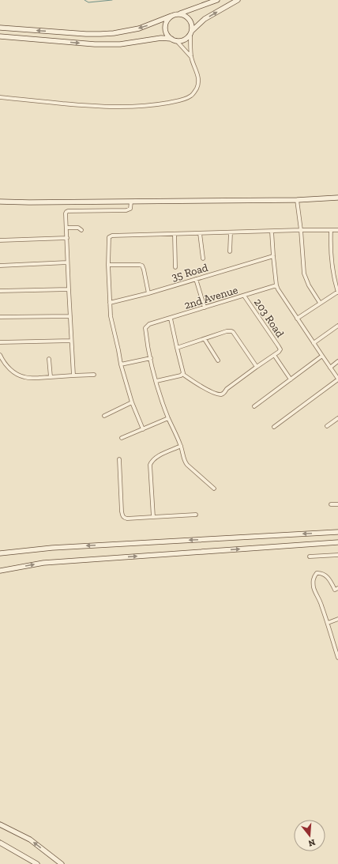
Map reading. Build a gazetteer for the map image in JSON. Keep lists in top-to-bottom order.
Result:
{
  "streets": {
    "street": ["35 Road", "2nd Avenue", "203 Road"]
  },
  "crossings": [
    ["2nd Avenue", "203 Road"]
  ],
  "north": "bottom"
}
